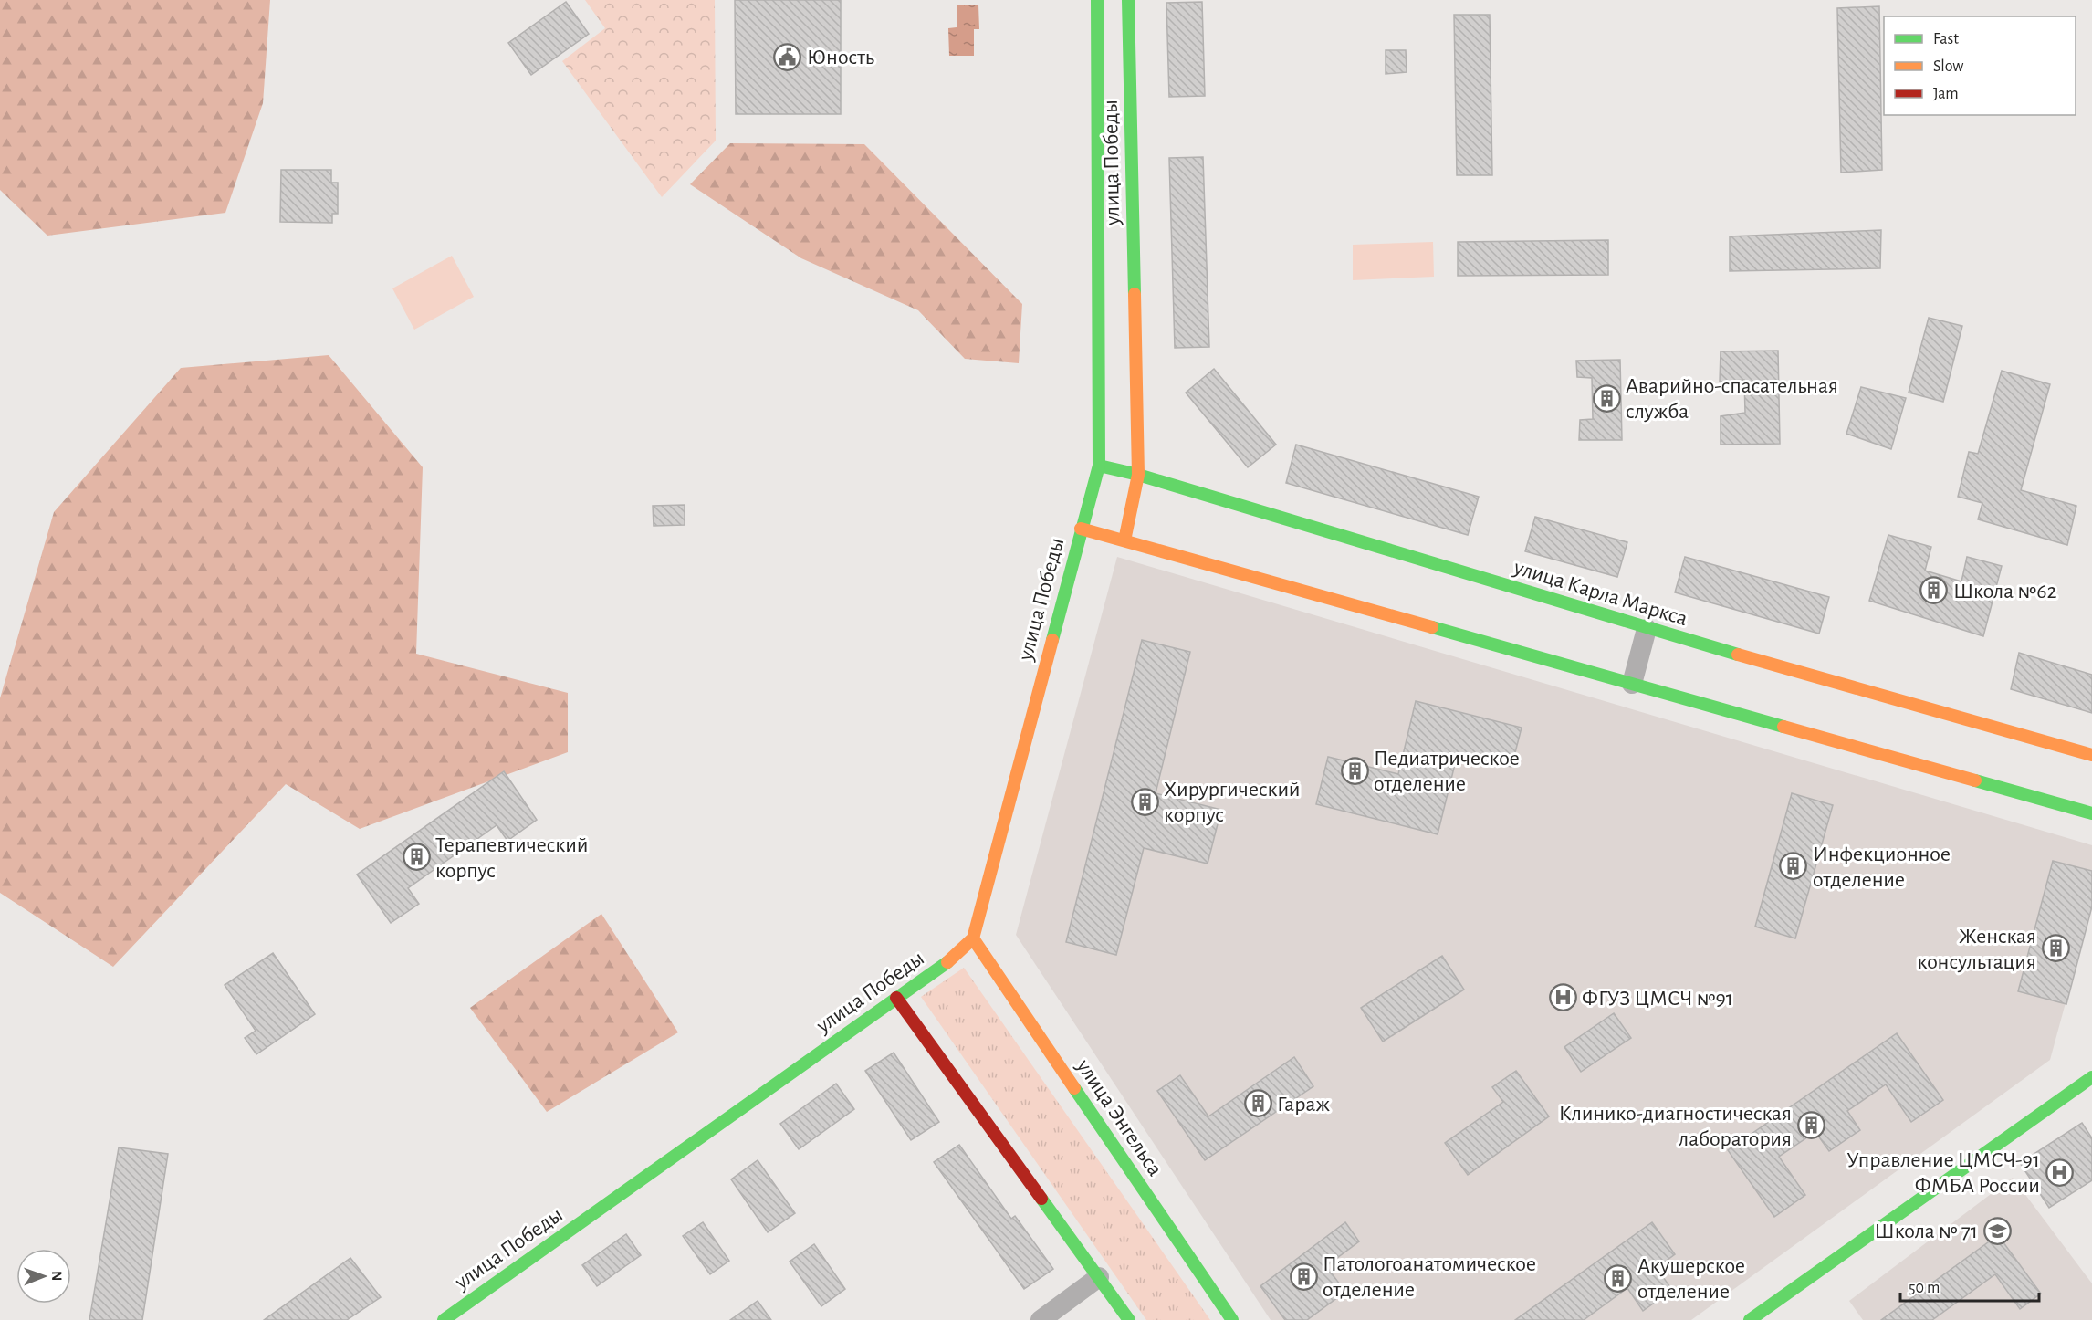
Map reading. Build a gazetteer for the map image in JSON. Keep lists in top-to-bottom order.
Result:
{
  "streets": {
    "main road": ["улица Победы", "улица Карла Маркса", "улица Энгельса"]
  },
  "crossings": [
    ["улица Победы", "улица Карла Маркса"],
    ["улица Победы", "улица Энгельса"]
  ],
  "places": {
    "public building": ["Юность"],
    "building": [
      "Аварийно-спасательная служба",
      "Школа №62",
      "Педиатрическое отделение",
      "Хирургический корпус",
      "Терапевтический корпус",
      "Инфекционное отделение",
      "Женская консультация",
      "Гараж",
      "Клинико-диагностическая лаборатория",
      "Патологоанатомическое отделение",
      "Акушерское отделение"
    ],
    "hospital": ["ФГУЗ ЦМСЧ №91", "Управление ЦМСЧ-91 ФМБА России"],
    "school or university": ["Школа № 71"]
  },
  "legend": ["Fast", "Slow", "Jam"],
  "scale_bar": "50 m",
  "north": "right"
}
